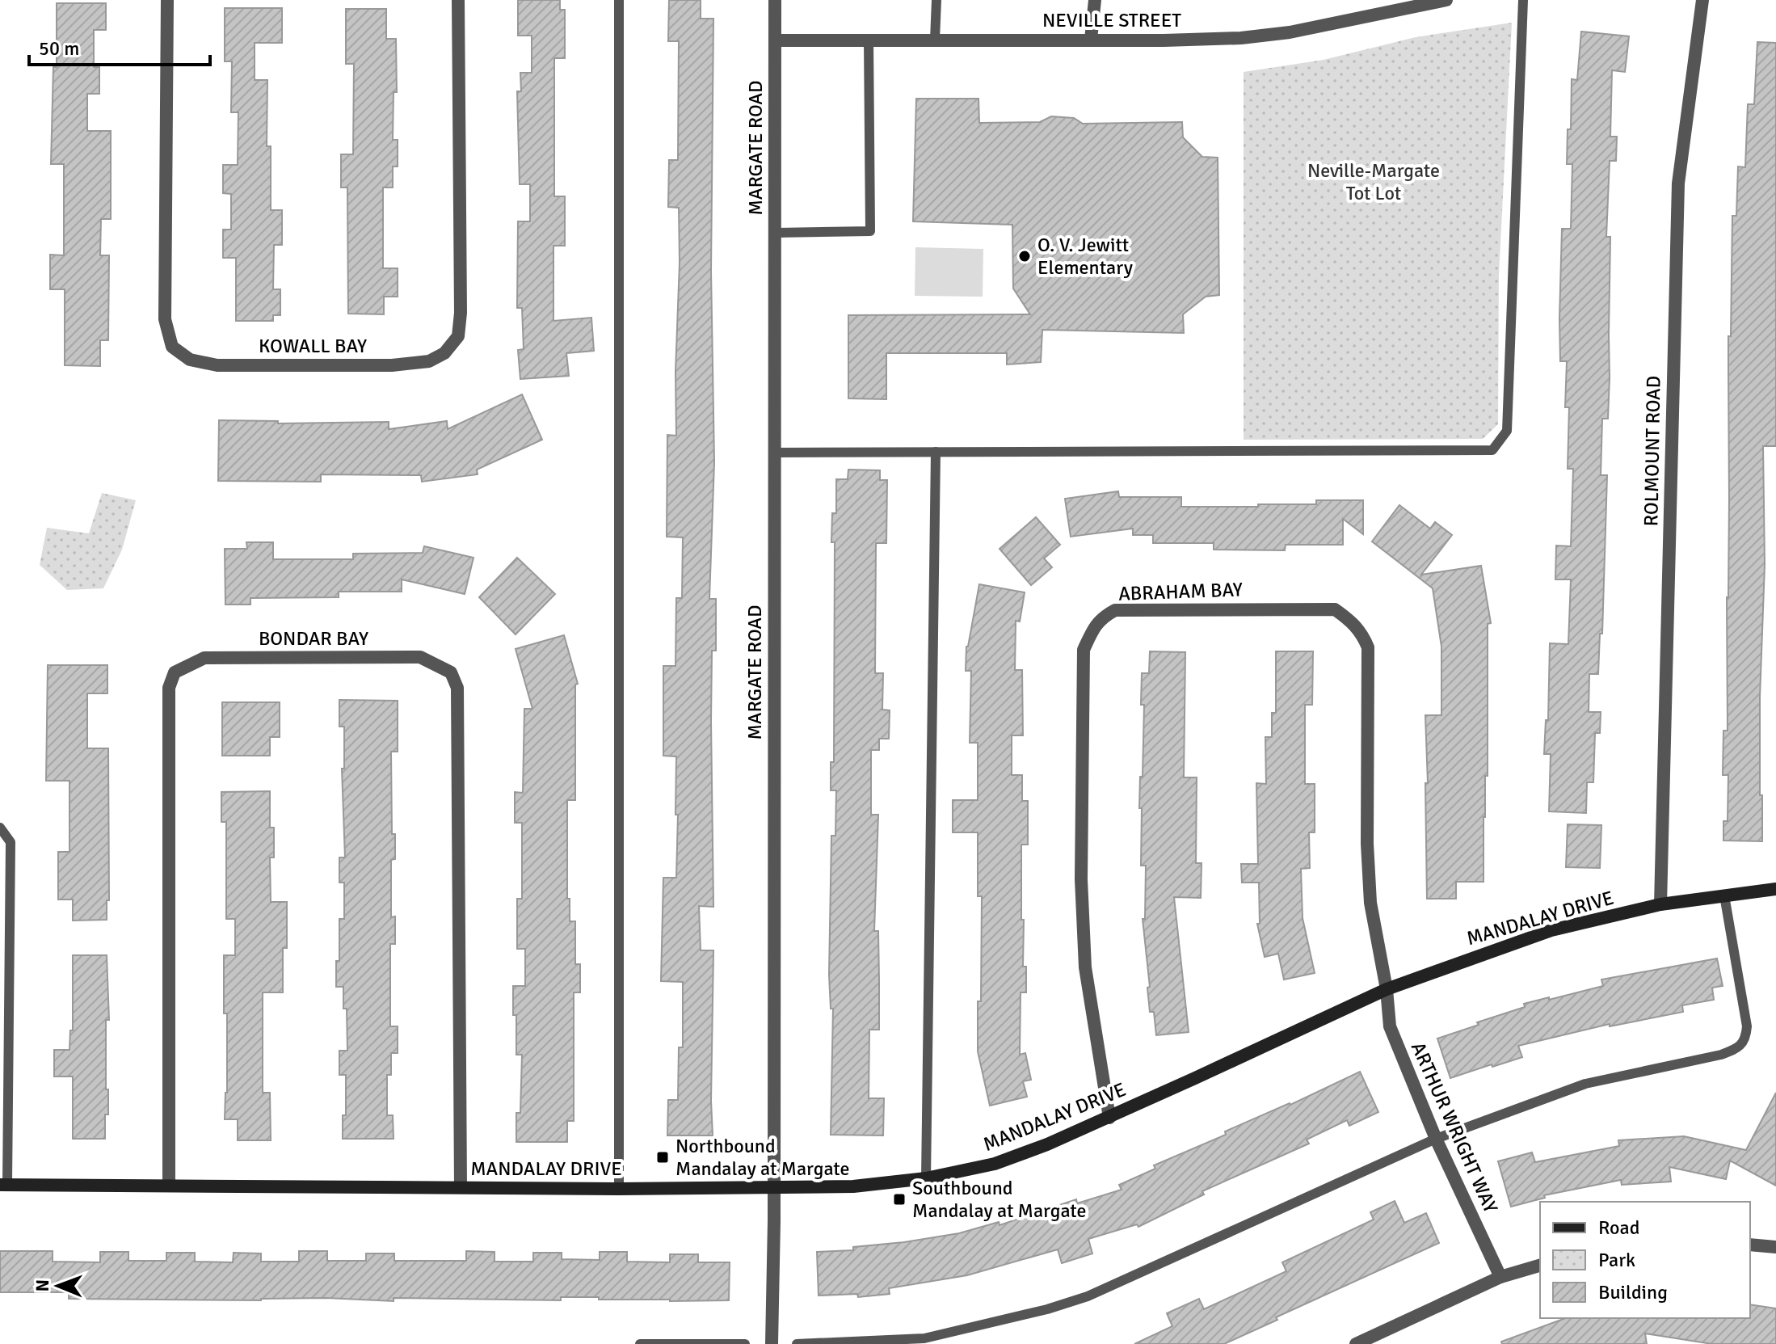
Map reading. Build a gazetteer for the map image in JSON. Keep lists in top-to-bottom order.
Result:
{
  "streets": {
    "street": [
      "NEVILLE STREET",
      "MARGATE ROAD",
      "KOWALL BAY",
      "ROLMOUNT ROAD",
      "ABRAHAM BAY",
      "BONDAR BAY",
      "MANDALAY DRIVE",
      "ARTHUR WRIGHT WAY"
    ]
  },
  "crossings": [
    ["NEVILLE STREET", "MARGATE ROAD"],
    ["MARGATE ROAD", "MANDALAY DRIVE"],
    ["ROLMOUNT ROAD", "MANDALAY DRIVE"],
    ["ABRAHAM BAY", "MANDALAY DRIVE"],
    ["ABRAHAM BAY", "ARTHUR WRIGHT WAY"],
    ["BONDAR BAY", "MANDALAY DRIVE"],
    ["MANDALAY DRIVE", "ARTHUR WRIGHT WAY"]
  ],
  "parks": ["Neville-Margate Tot Lot"],
  "places": {
    "other": ["O. V. Jewitt Elementary"],
    "transit": ["Northbound Mandalay at Margate", "Southbound Mandalay at Margate"]
  },
  "legend": ["Road", "Park", "Building"],
  "scale_bar": "50 m",
  "north": "left"
}
